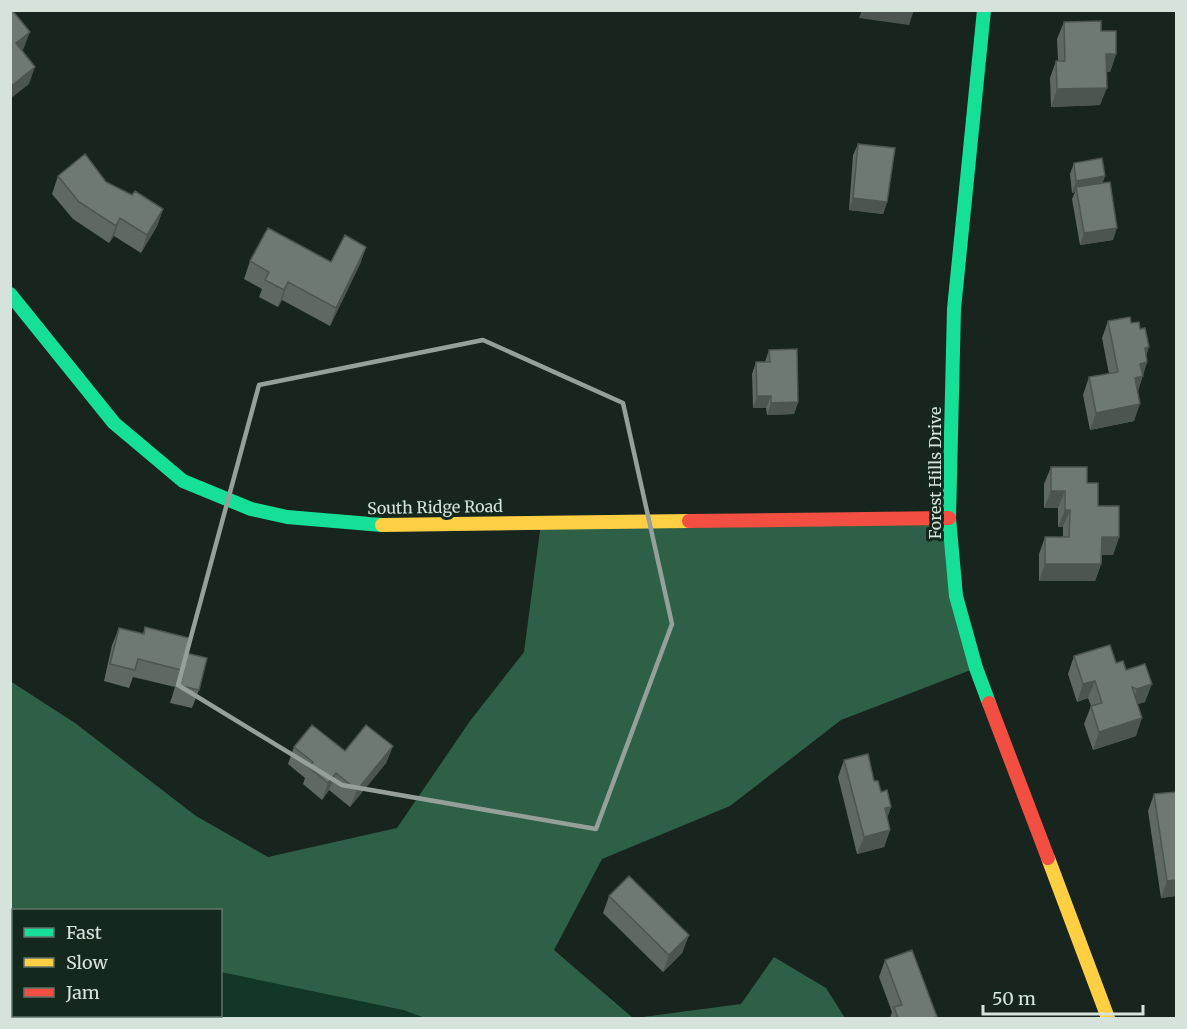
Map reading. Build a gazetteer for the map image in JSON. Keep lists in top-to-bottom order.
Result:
{
  "streets": {
    "street": ["Forest Hills Drive", "South Ridge Road"]
  },
  "crossings": [
    ["Forest Hills Drive", "South Ridge Road"]
  ],
  "legend": ["Fast", "Slow", "Jam"],
  "scale_bar": "50 m"
}
